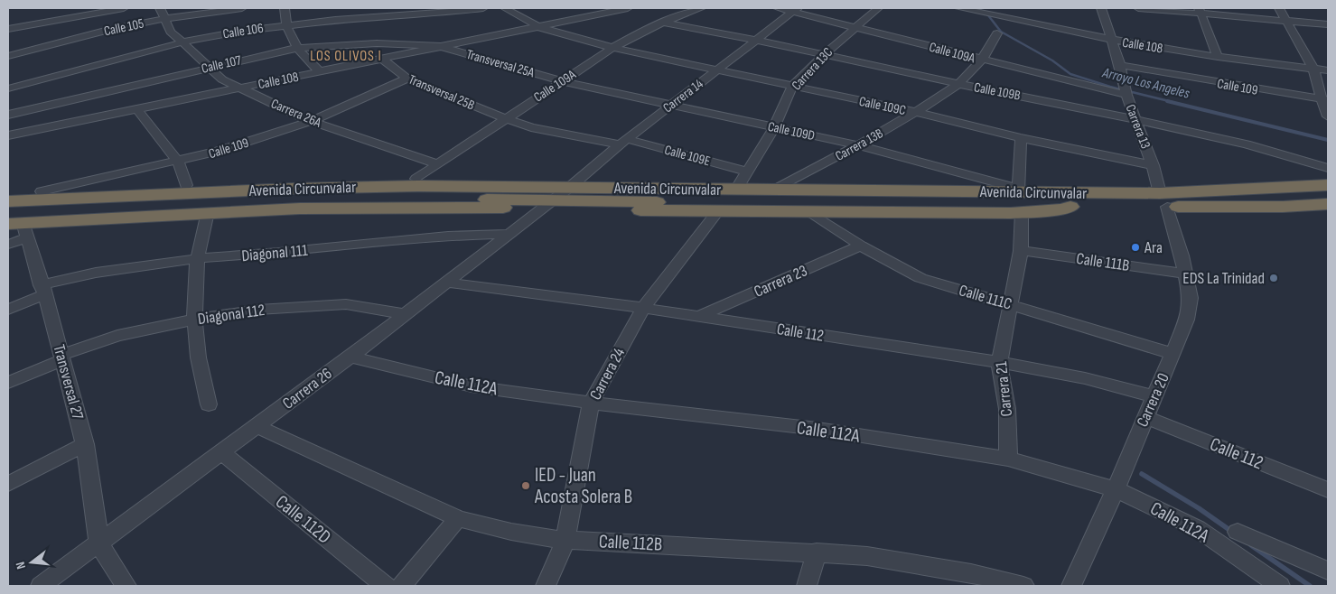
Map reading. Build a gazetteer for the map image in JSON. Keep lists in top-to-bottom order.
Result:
{
  "streets": {
    "highway": ["Avenida Circunvalar"],
    "street": [
      "Calle 105",
      "Calle 106",
      "Calle 108",
      "Calle 109A",
      "Transversal 25A",
      "Calle 107",
      "Carrera 13C",
      "Calle 109",
      "Calle 109B",
      "Transversal 25B",
      "Carrera 14",
      "Calle 109C",
      "Carrera 26A",
      "Carrera 13",
      "Calle 109D",
      "Carrera 13B",
      "Calle 109E",
      "Diagonal 111",
      "Calle 111B",
      "Carrera 23",
      "Calle 111C",
      "Diagonal 112",
      "Calle 112",
      "Carrera 24",
      "Transversal 27",
      "Calle 112A",
      "Carrera 26",
      "Carrera 21",
      "Carrera 20",
      "Calle 112D",
      "Calle 112B"
    ]
  },
  "crossings": [
    ["Calle 105", "Carrera 26A"],
    ["Calle 106", "Carrera 26A"],
    ["Calle 108", "Transversal 25A"],
    ["Calle 108", "Calle 107"],
    ["Calle 108", "Transversal 25B"],
    ["Calle 108", "Calle 109C"],
    ["Calle 108", "Carrera 26A"],
    ["Calle 108", "Carrera 13"],
    ["Calle 109A", "Transversal 25A"],
    ["Calle 109A", "Carrera 13C"],
    ["Calle 109A", "Calle 109B"],
    ["Calle 109A", "Transversal 25B"],
    ["Calle 109A", "Carrera 14"],
    ["Calle 109A", "Calle 109C"],
    ["Calle 109A", "Carrera 26A"],
    ["Calle 109A", "Carrera 13"],
    ["Calle 109A", "Calle 109D"],
    ["Calle 109A", "Carrera 13B"],
    ["Calle 109A", "Calle 109E"],
    ["Transversal 25A", "Calle 107"],
    ["Transversal 25A", "Calle 109D"],
    ["Calle 107", "Carrera 26A"],
    ["Carrera 13C", "Calle 109B"],
    ["Carrera 13C", "Calle 109C"],
    ["Carrera 13C", "Calle 109D"],
    ["Carrera 13C", "Calle 109E"],
    ["Carrera 13C", "Avenida Circunvalar"],
    ["Calle 109", "Transversal 25B"],
    ["Calle 109", "Carrera 26A"],
    ["Calle 109", "Carrera 13"],
    ["Calle 109B", "Carrera 14"],
    ["Calle 109B", "Carrera 13"],
    ["Calle 109B", "Carrera 13B"],
    ["Transversal 25B", "Calle 109E"],
    ["Carrera 14", "Calle 109C"],
    ["Carrera 14", "Calle 109D"],
    ["Carrera 14", "Calle 109E"],
    ["Carrera 14", "Avenida Circunvalar"],
    ["Carrera 14", "Carrera 26"],
    ["Calle 109C", "Carrera 13"],
    ["Calle 109C", "Carrera 13B"],
    ["Carrera 13", "Avenida Circunvalar"],
    ["Carrera 13", "Carrera 20"],
    ["Calle 109D", "Carrera 13B"],
    ["Calle 109D", "Avenida Circunvalar"],
    ["Carrera 13B", "Avenida Circunvalar"],
    ["Avenida Circunvalar", "Transversal 27"],
    ["Avenida Circunvalar", "Carrera 26"],
    ["Avenida Circunvalar", "Carrera 20"],
    ["Diagonal 111", "Transversal 27"],
    ["Diagonal 111", "Carrera 26"],
    ["Calle 111B", "Carrera 21"],
    ["Calle 111B", "Carrera 20"],
    ["Carrera 23", "Calle 111C"],
    ["Carrera 23", "Calle 112"],
    ["Calle 111C", "Carrera 21"],
    ["Calle 111C", "Carrera 20"],
    ["Diagonal 112", "Transversal 27"],
    ["Diagonal 112", "Carrera 26"],
    ["Calle 112", "Carrera 24"],
    ["Calle 112", "Carrera 26"],
    ["Calle 112", "Carrera 21"],
    ["Calle 112", "Carrera 20"],
    ["Carrera 24", "Calle 112A"],
    ["Carrera 24", "Calle 112B"],
    ["Transversal 27", "Carrera 26"],
    ["Calle 112A", "Carrera 26"],
    ["Calle 112A", "Carrera 21"],
    ["Calle 112A", "Carrera 20"],
    ["Carrera 26", "Calle 112D"],
    ["Carrera 26", "Calle 112B"]
  ],
  "districts": ["LOS OLIVOS I"],
  "water": ["Arroyo Los Angeles"],
  "places": ["Ara", "EDS La Trinidad", "IED - Juan Acosta Solera B"],
  "north": "left"
}
